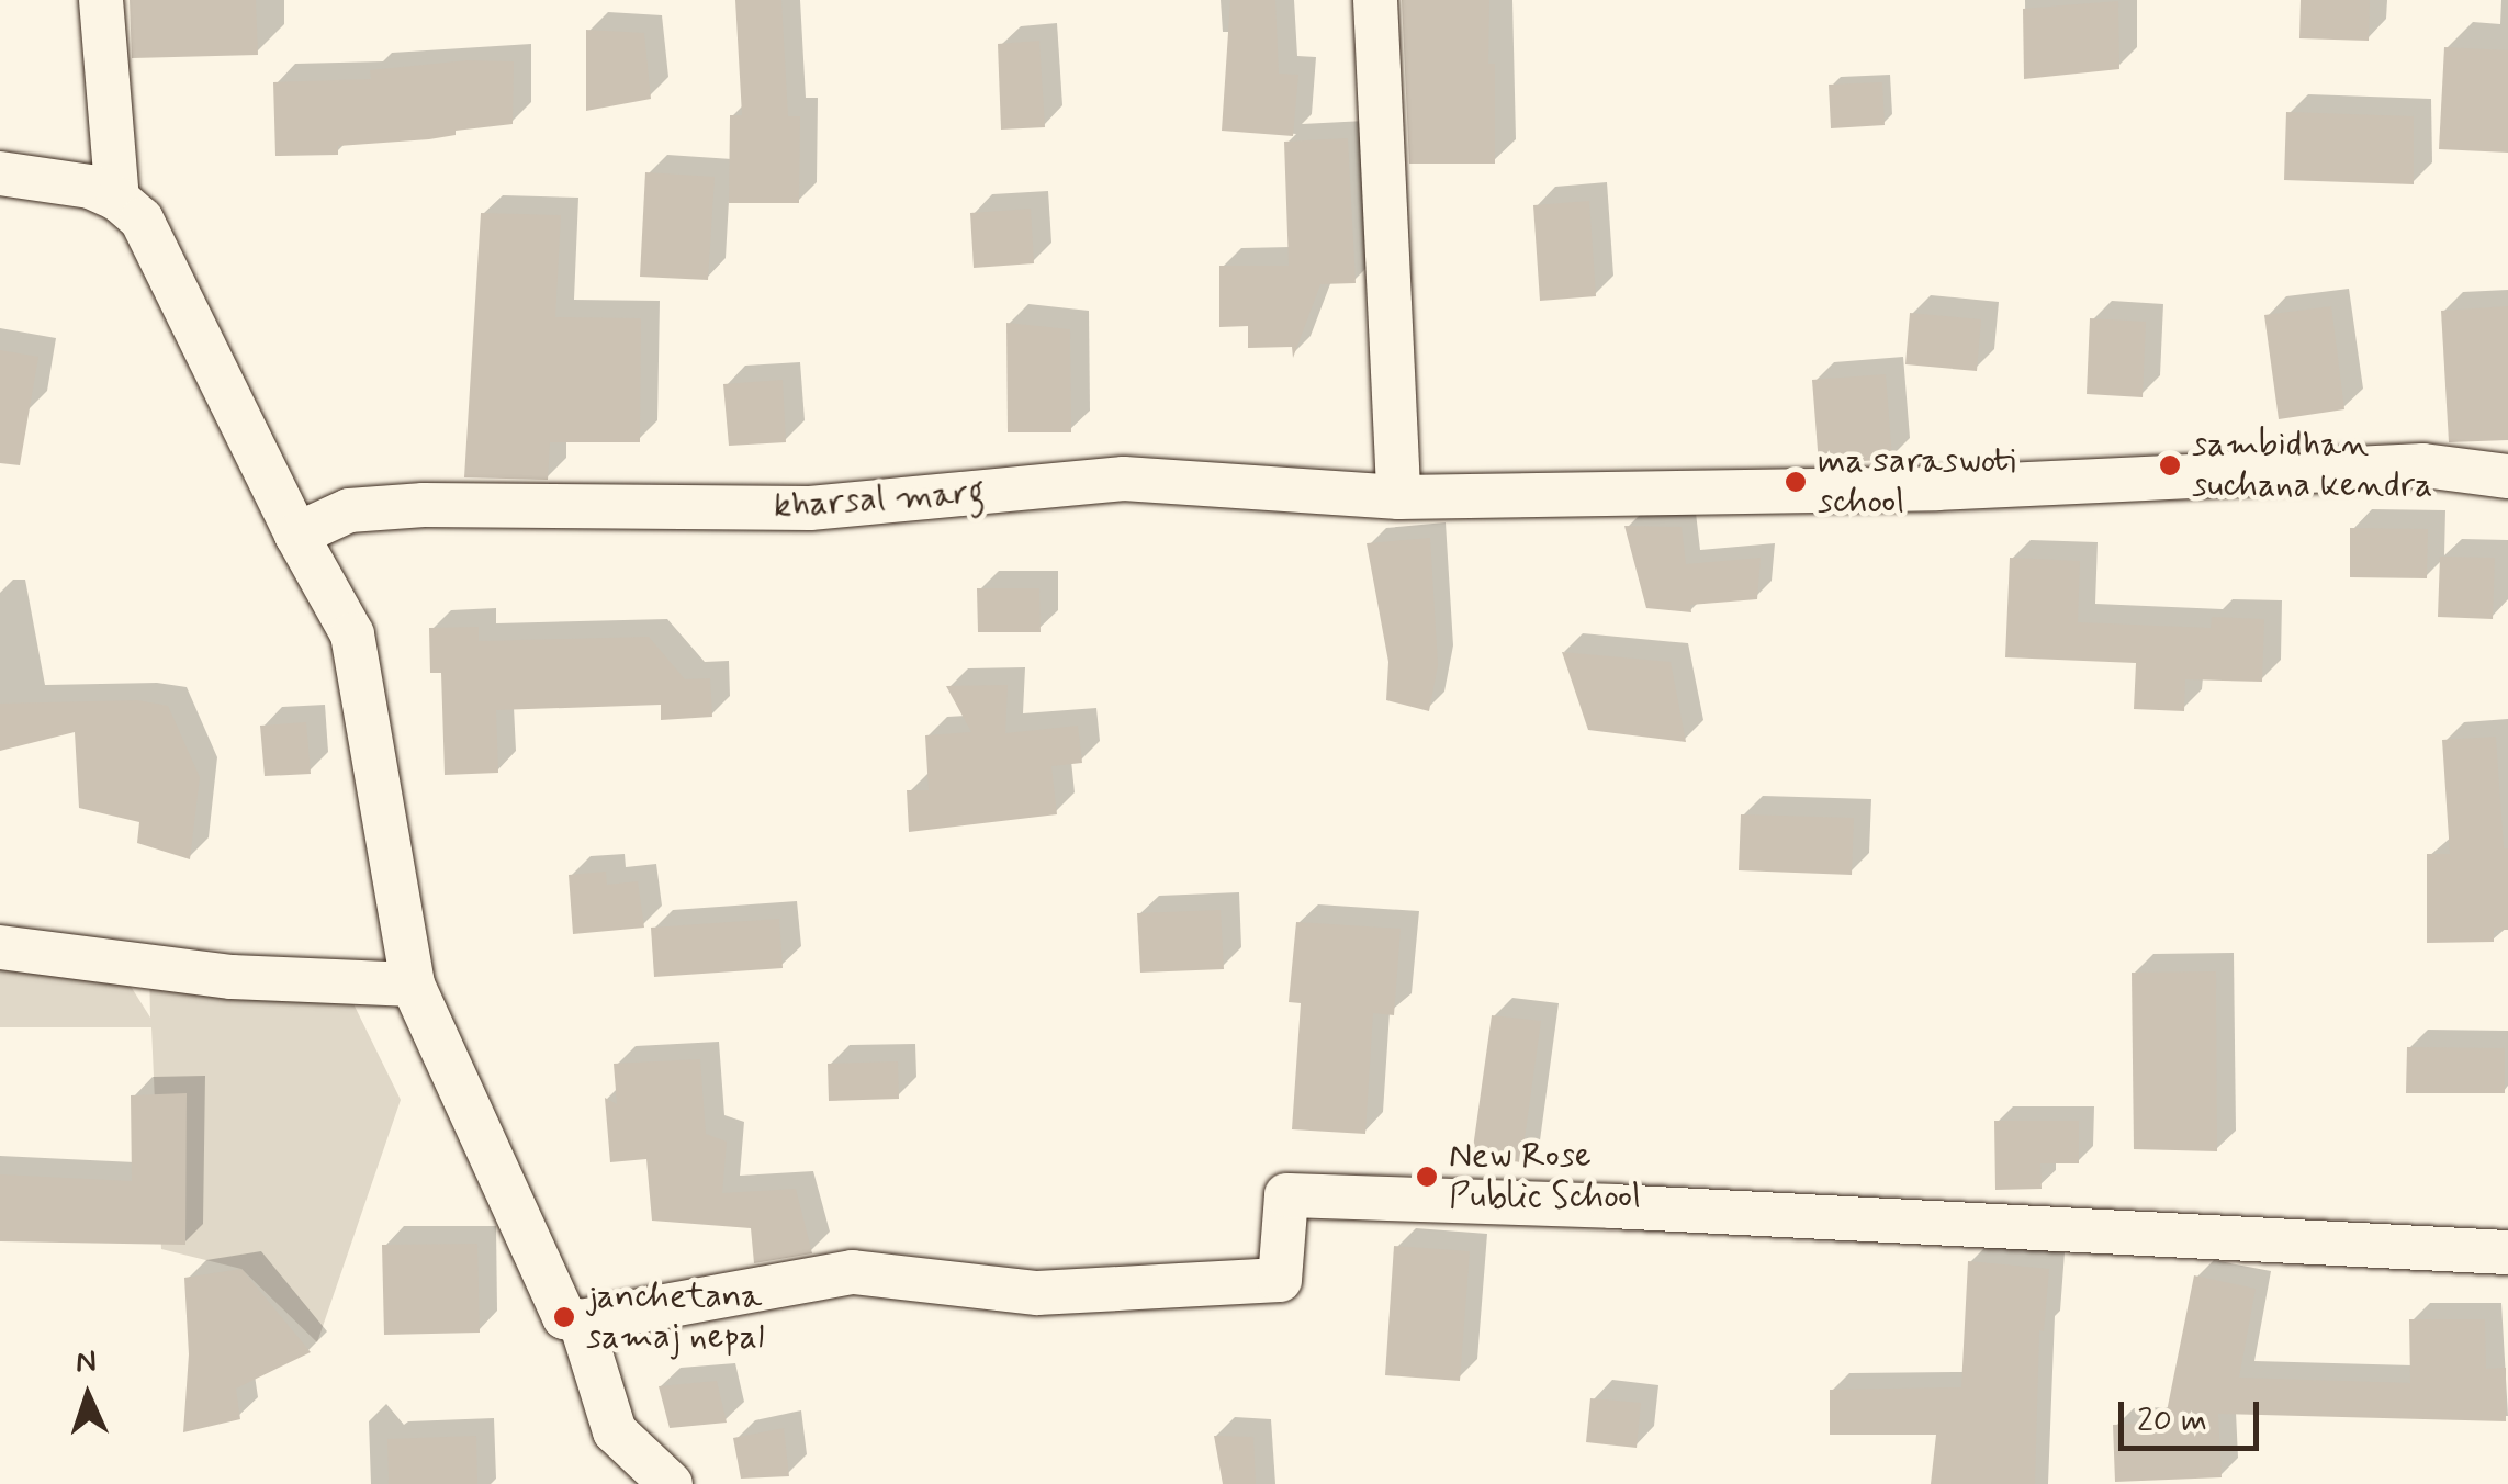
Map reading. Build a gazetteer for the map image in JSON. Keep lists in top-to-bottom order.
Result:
{
  "streets": {
    "street": ["kharsal marg"]
  },
  "places": [
    "sambidhan suchana kendra",
    "ma saraswoti school",
    "New Rose Public School",
    "janchetana samaj nepal"
  ],
  "scale_bar": "20 m",
  "north": "top"
}
